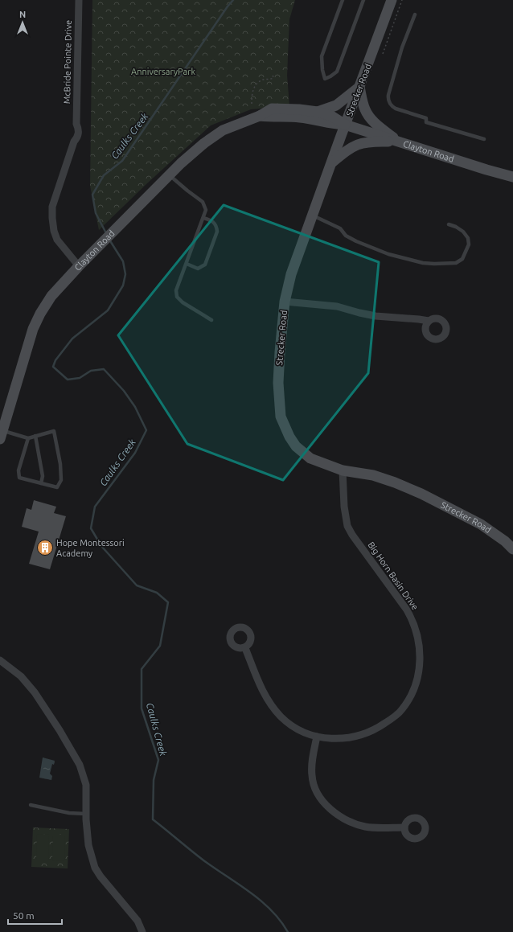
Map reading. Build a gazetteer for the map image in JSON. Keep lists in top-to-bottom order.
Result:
{
  "streets": {
    "main road": ["Strecker Road", "Clayton Road"],
    "street": ["McBride Pointe Drive", "Big Horn Basin Drive"]
  },
  "crossings": [
    ["McBride Pointe Drive", "Clayton Road"],
    ["Strecker Road", "Clayton Road"],
    ["Strecker Road", "Big Horn Basin Drive"]
  ],
  "water": ["Caulks Creek"],
  "parks": ["AnniversaryPark"],
  "places": {
    "building": ["Hope Montessori Academy"]
  },
  "scale_bar": "50 m",
  "north": "top"
}
